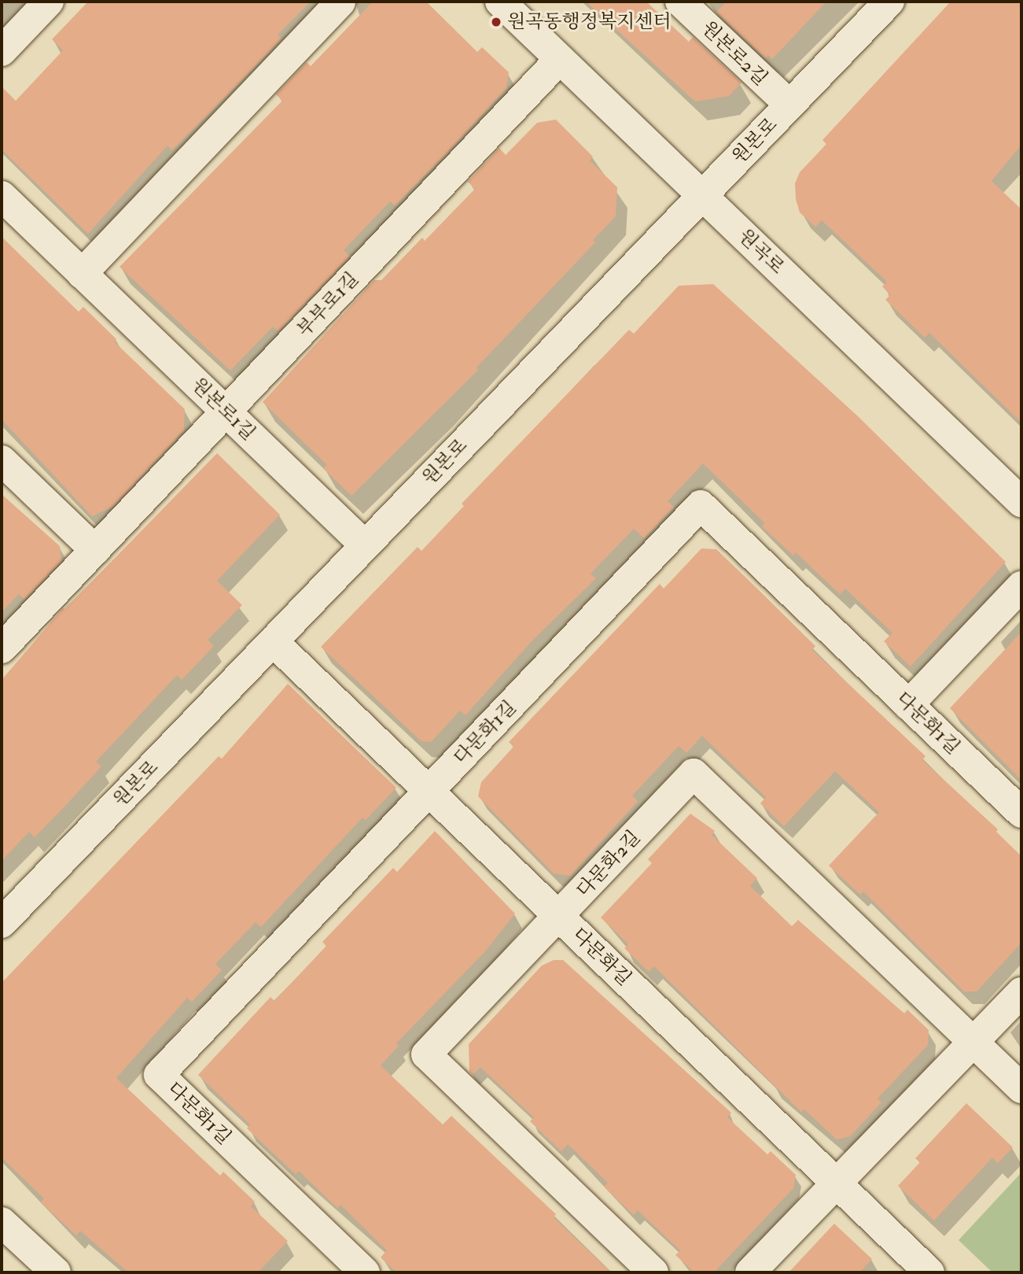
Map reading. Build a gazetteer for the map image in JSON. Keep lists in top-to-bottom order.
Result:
{
  "streets": {
    "street": [
      "원본로2길",
      "원본로",
      "원곡로",
      "부부로1길",
      "원본로1길",
      "다문화1길",
      "다문화2길",
      "다문화길"
    ]
  },
  "crossings": [
    ["원본로2길", "원본로"],
    ["원본로", "원곡로"],
    ["원본로", "원본로1길"],
    ["원본로", "다문화길"],
    ["원곡로", "부부로1길"],
    ["부부로1길", "원본로1길"],
    ["다문화1길", "다문화길"],
    ["다문화2길", "다문화길"]
  ],
  "places": ["원곡동행정복지센터"]
}
